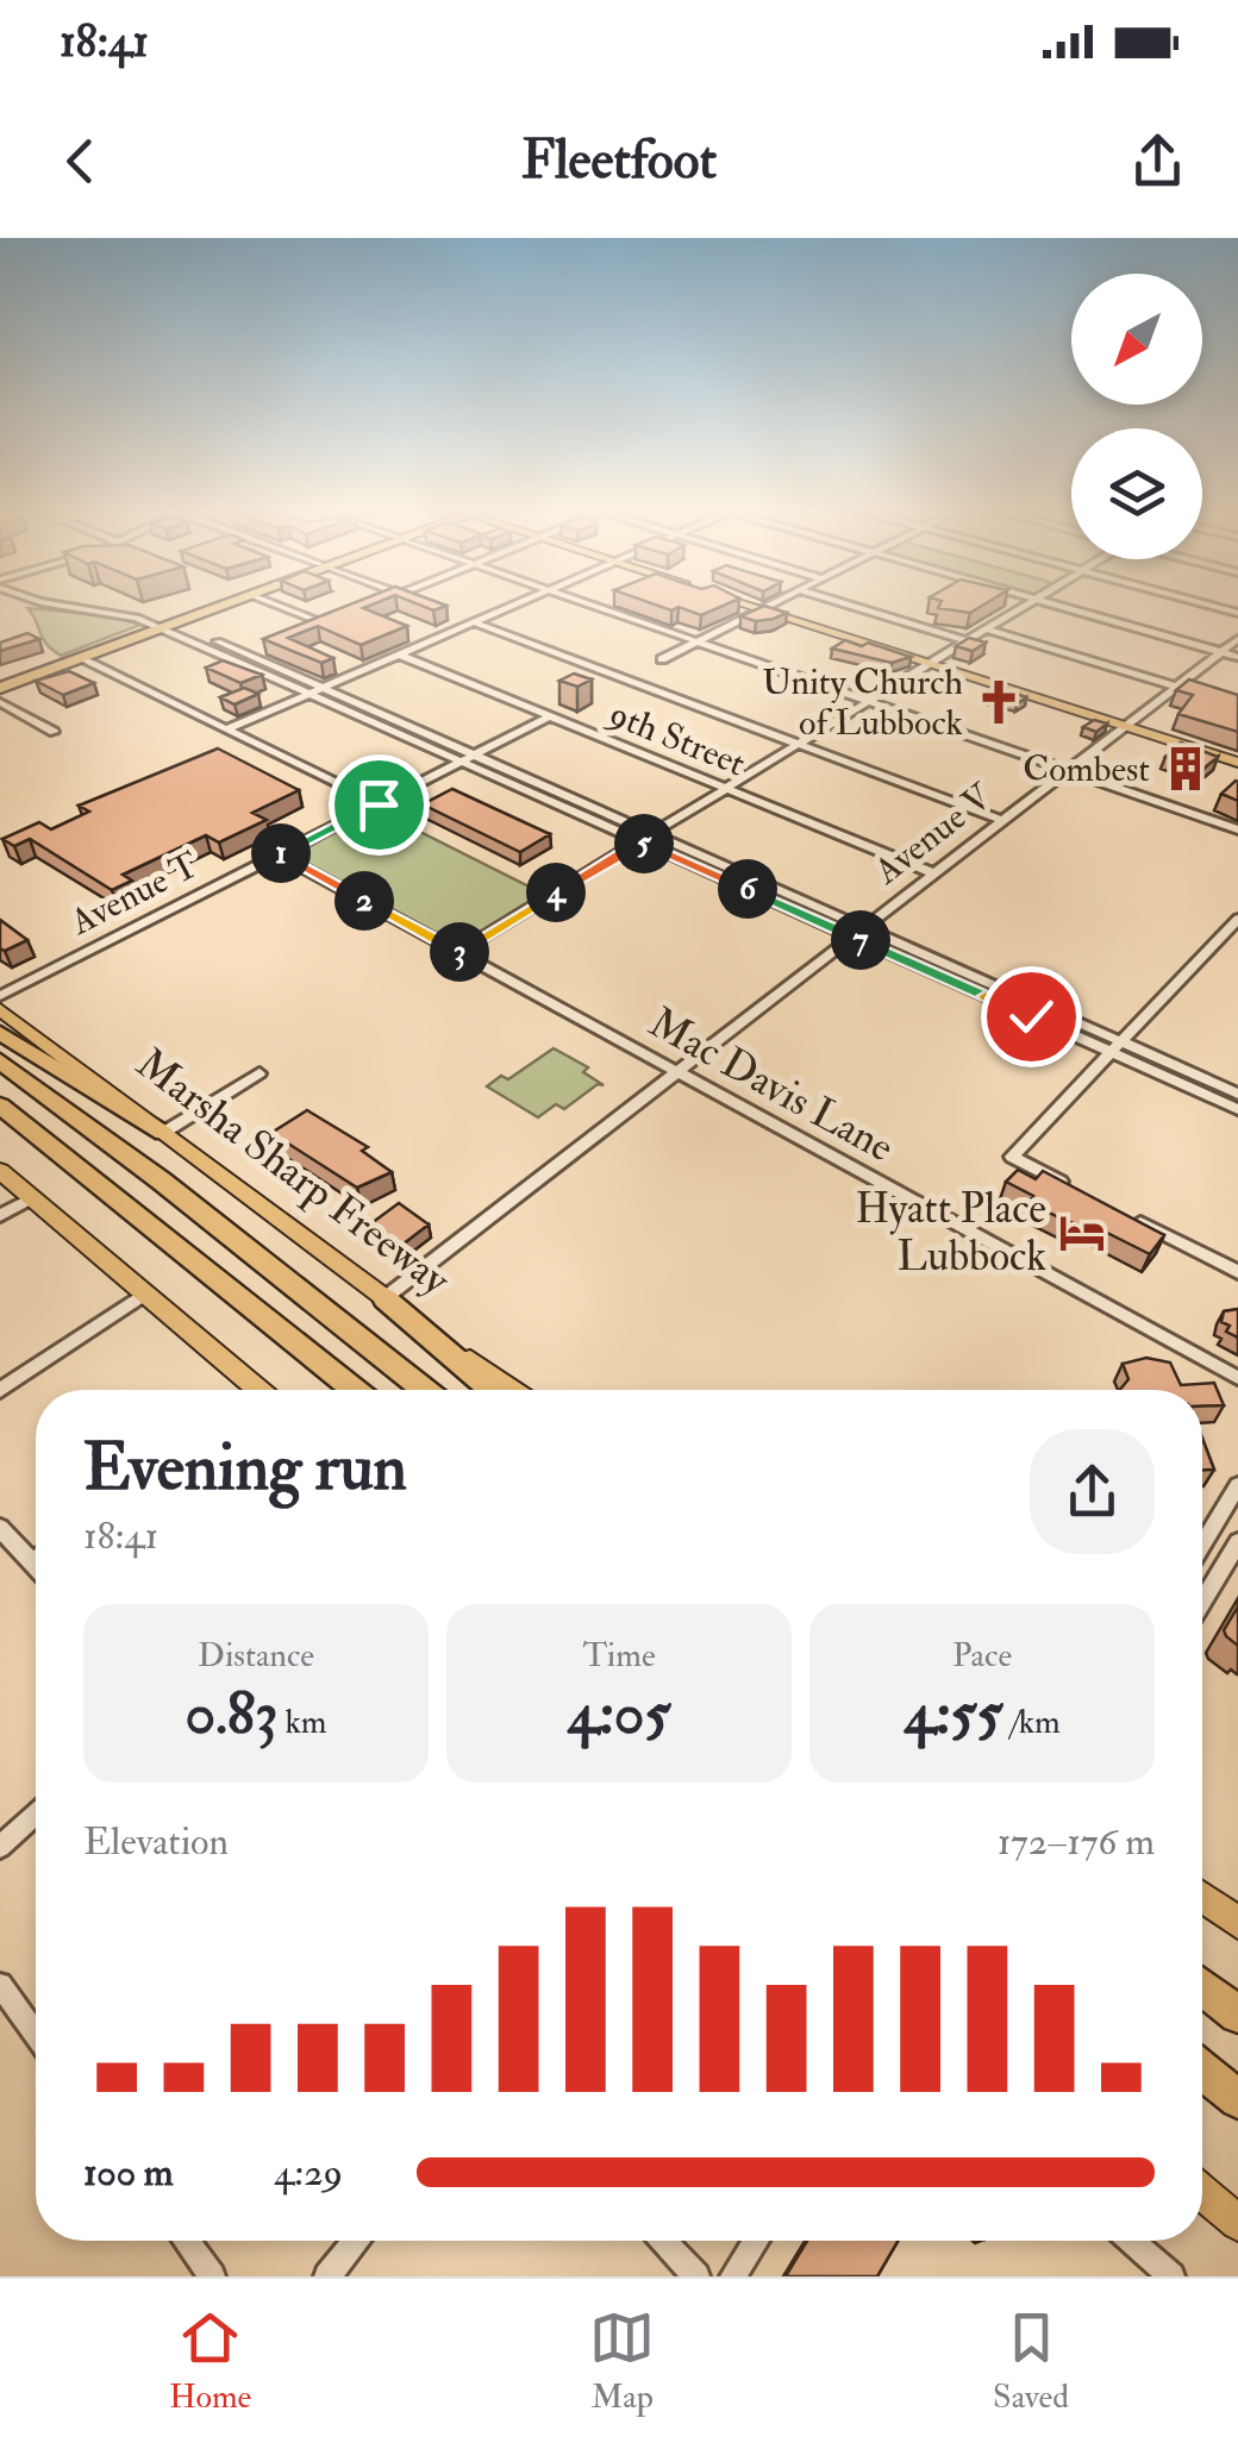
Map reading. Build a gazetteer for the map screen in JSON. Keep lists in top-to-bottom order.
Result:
{
  "streets": {
    "highway": ["Marsha Sharp Freeway"],
    "street": [
      "9th Street",
      "Avenue V",
      "Avenue T",
      "Mac Davis Lane"
    ]
  },
  "crossings": [
    ["9th Street", "Avenue V"],
    ["9th Street", "Avenue T"],
    ["Avenue V", "Mac Davis Lane"],
    ["Avenue V", "Marsha Sharp Freeway"],
    ["Avenue T", "Mac Davis Lane"]
  ],
  "places": {
    "church": ["Unity Church of Lubbock"],
    "building": ["Combest"],
    "hotel": ["Hyatt Place Lubbock"]
  },
  "north": "bottom left",
  "page": {
    "status": "18:41",
    "header": "Fleetfoot",
    "pins": [
      "5",
      "1",
      "6",
      "4",
      "2",
      "7",
      "3"
    ],
    "heading": ["Evening run", "18:41"],
    "stats": [
      ["Distance", "0.83 km"],
      ["Time", "4:05"],
      ["Pace", "4:55 /km"]
    ],
    "chart": ["Elevation", "172–176 m"],
    "list": [
      {
        "name": "100 m",
        "note": "4:29"
      }
    ],
    "tabs": ["Home", "Map", "Saved"]
  }
}
